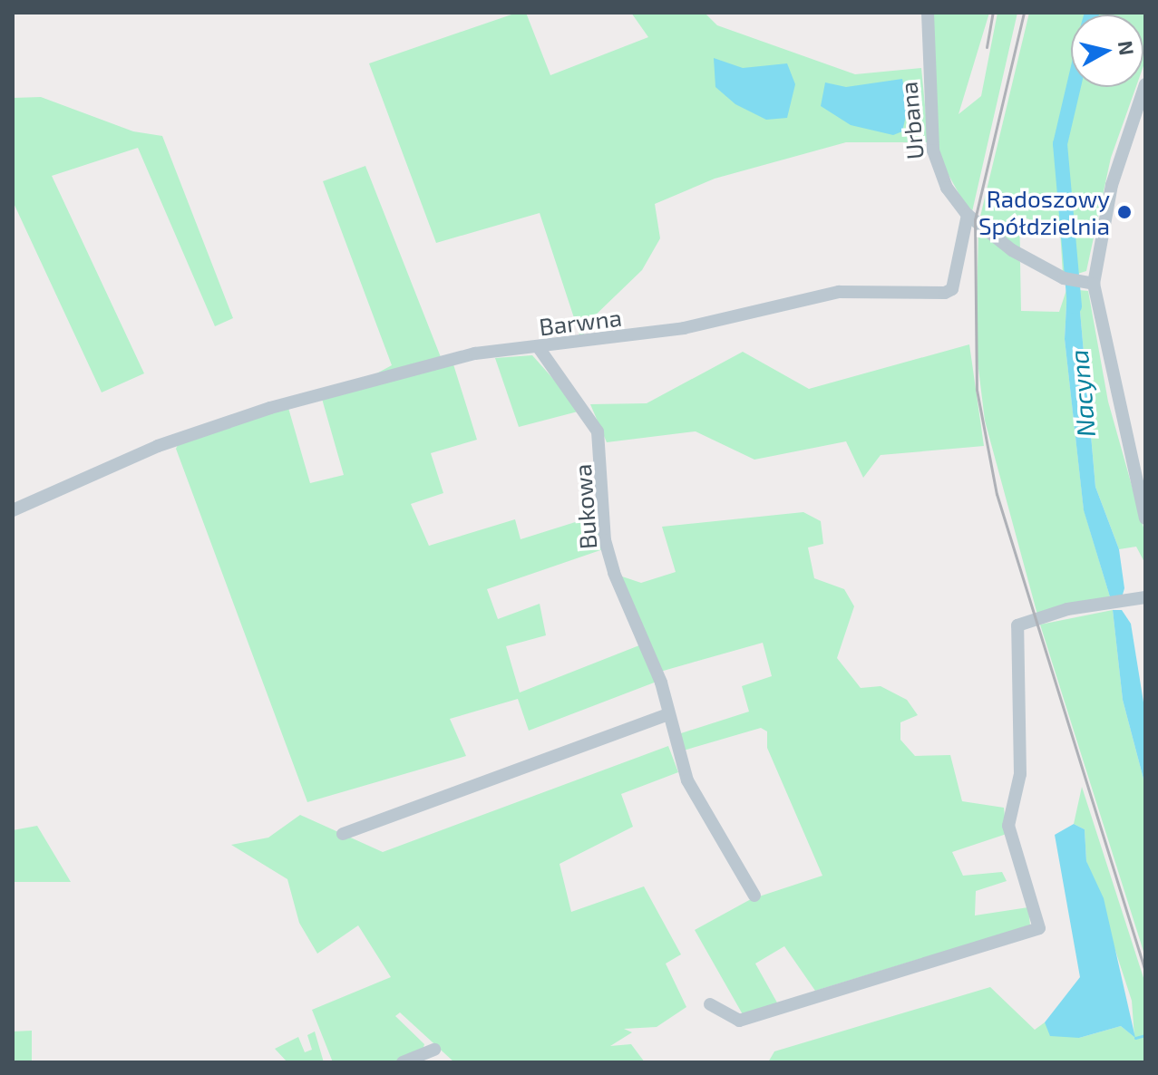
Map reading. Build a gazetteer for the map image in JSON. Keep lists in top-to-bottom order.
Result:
{
  "streets": {
    "street": ["Urbana", "Barwna", "Bukowa"]
  },
  "crossings": [
    ["Urbana", "Barwna"],
    ["Barwna", "Bukowa"]
  ],
  "water": ["Nacyna"],
  "places": ["Radoszowy Spółdzielnia"],
  "north": "right"
}
